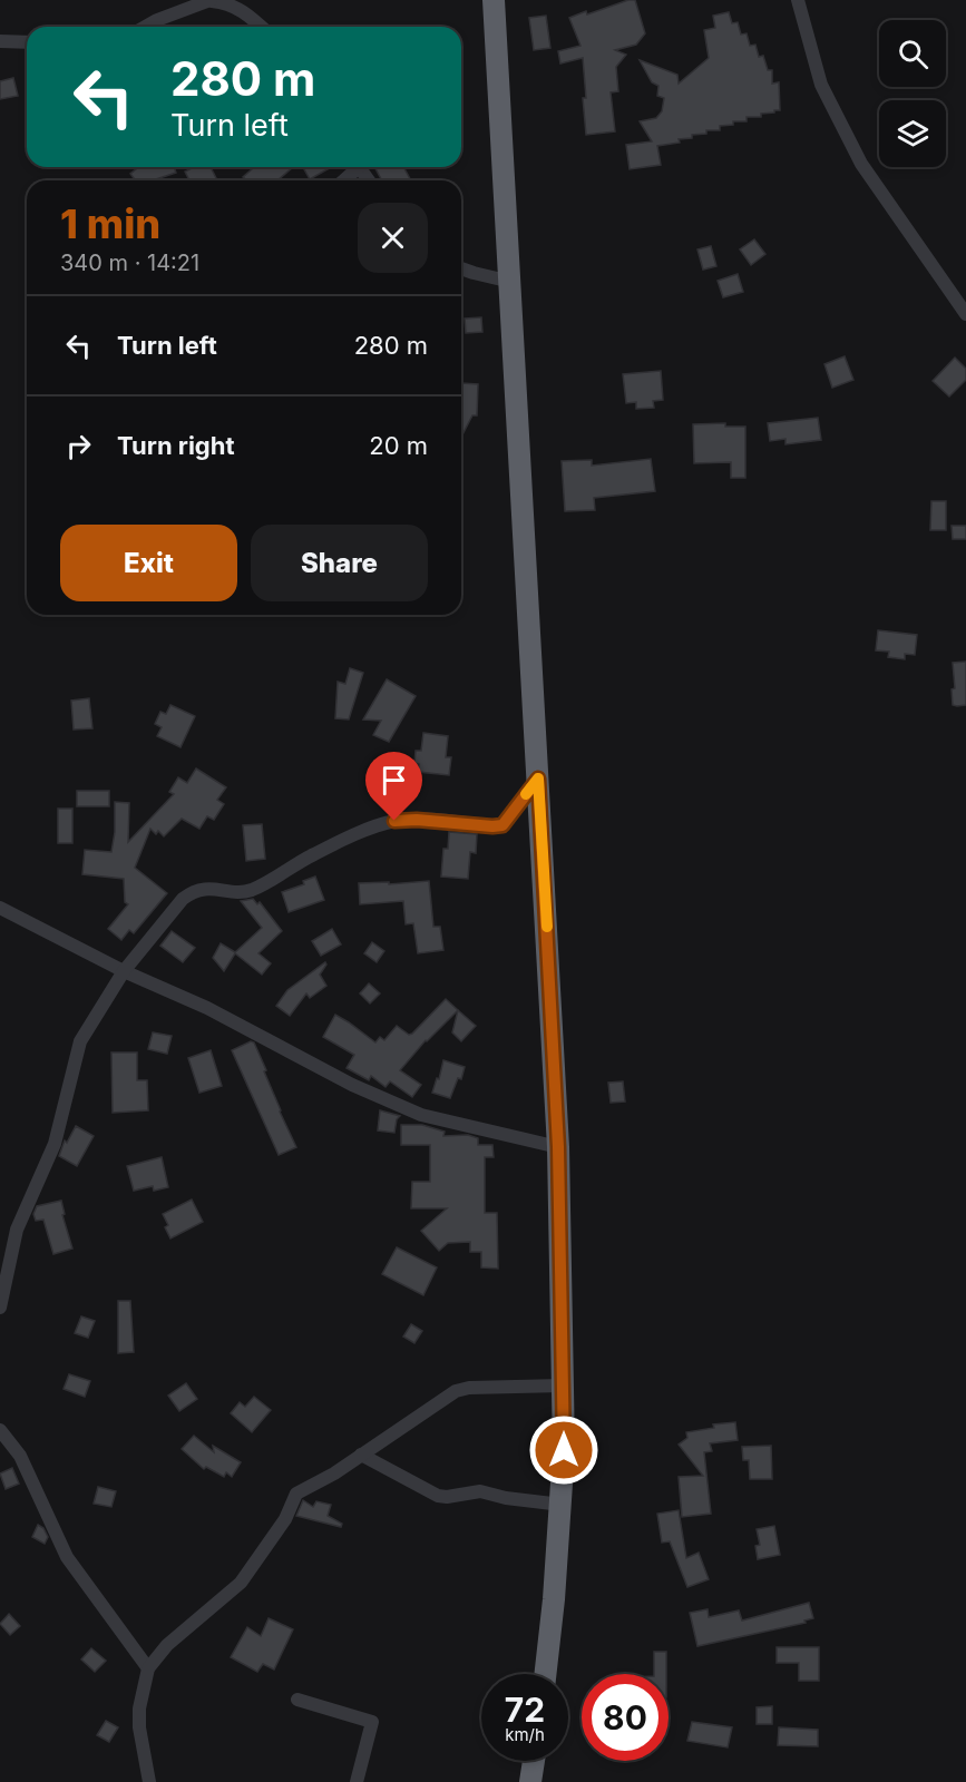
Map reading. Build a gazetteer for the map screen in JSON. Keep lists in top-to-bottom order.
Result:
{
  "page": {
    "turn": ["280 m", "Turn left"],
    "heading": ["1 min", "340 m · 14:21"],
    "list": [
      {
        "name": "Turn left",
        "value": "280 m"
      },
      {
        "name": "Turn right",
        "value": "20 m"
      }
    ],
    "buttons": ["Exit", "Share"],
    "speed": "72 km/h",
    "limit": "80"
  }
}
